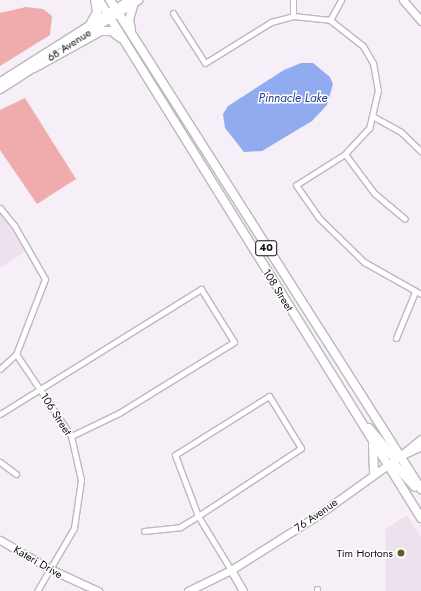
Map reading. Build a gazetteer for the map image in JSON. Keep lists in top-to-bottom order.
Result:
{
  "streets": {
    "main road": ["40", "108 Street"],
    "street": [
      "68 Avenue",
      "106 Street",
      "76 Avenue",
      "Kateri Drive"
    ]
  },
  "crossings": [
    ["68 Avenue", "108 Street"],
    ["108 Street", "76 Avenue"],
    ["106 Street", "Kateri Drive"]
  ],
  "water": ["Pinnacle Lake"],
  "places": ["Tim Hortons"]
}
